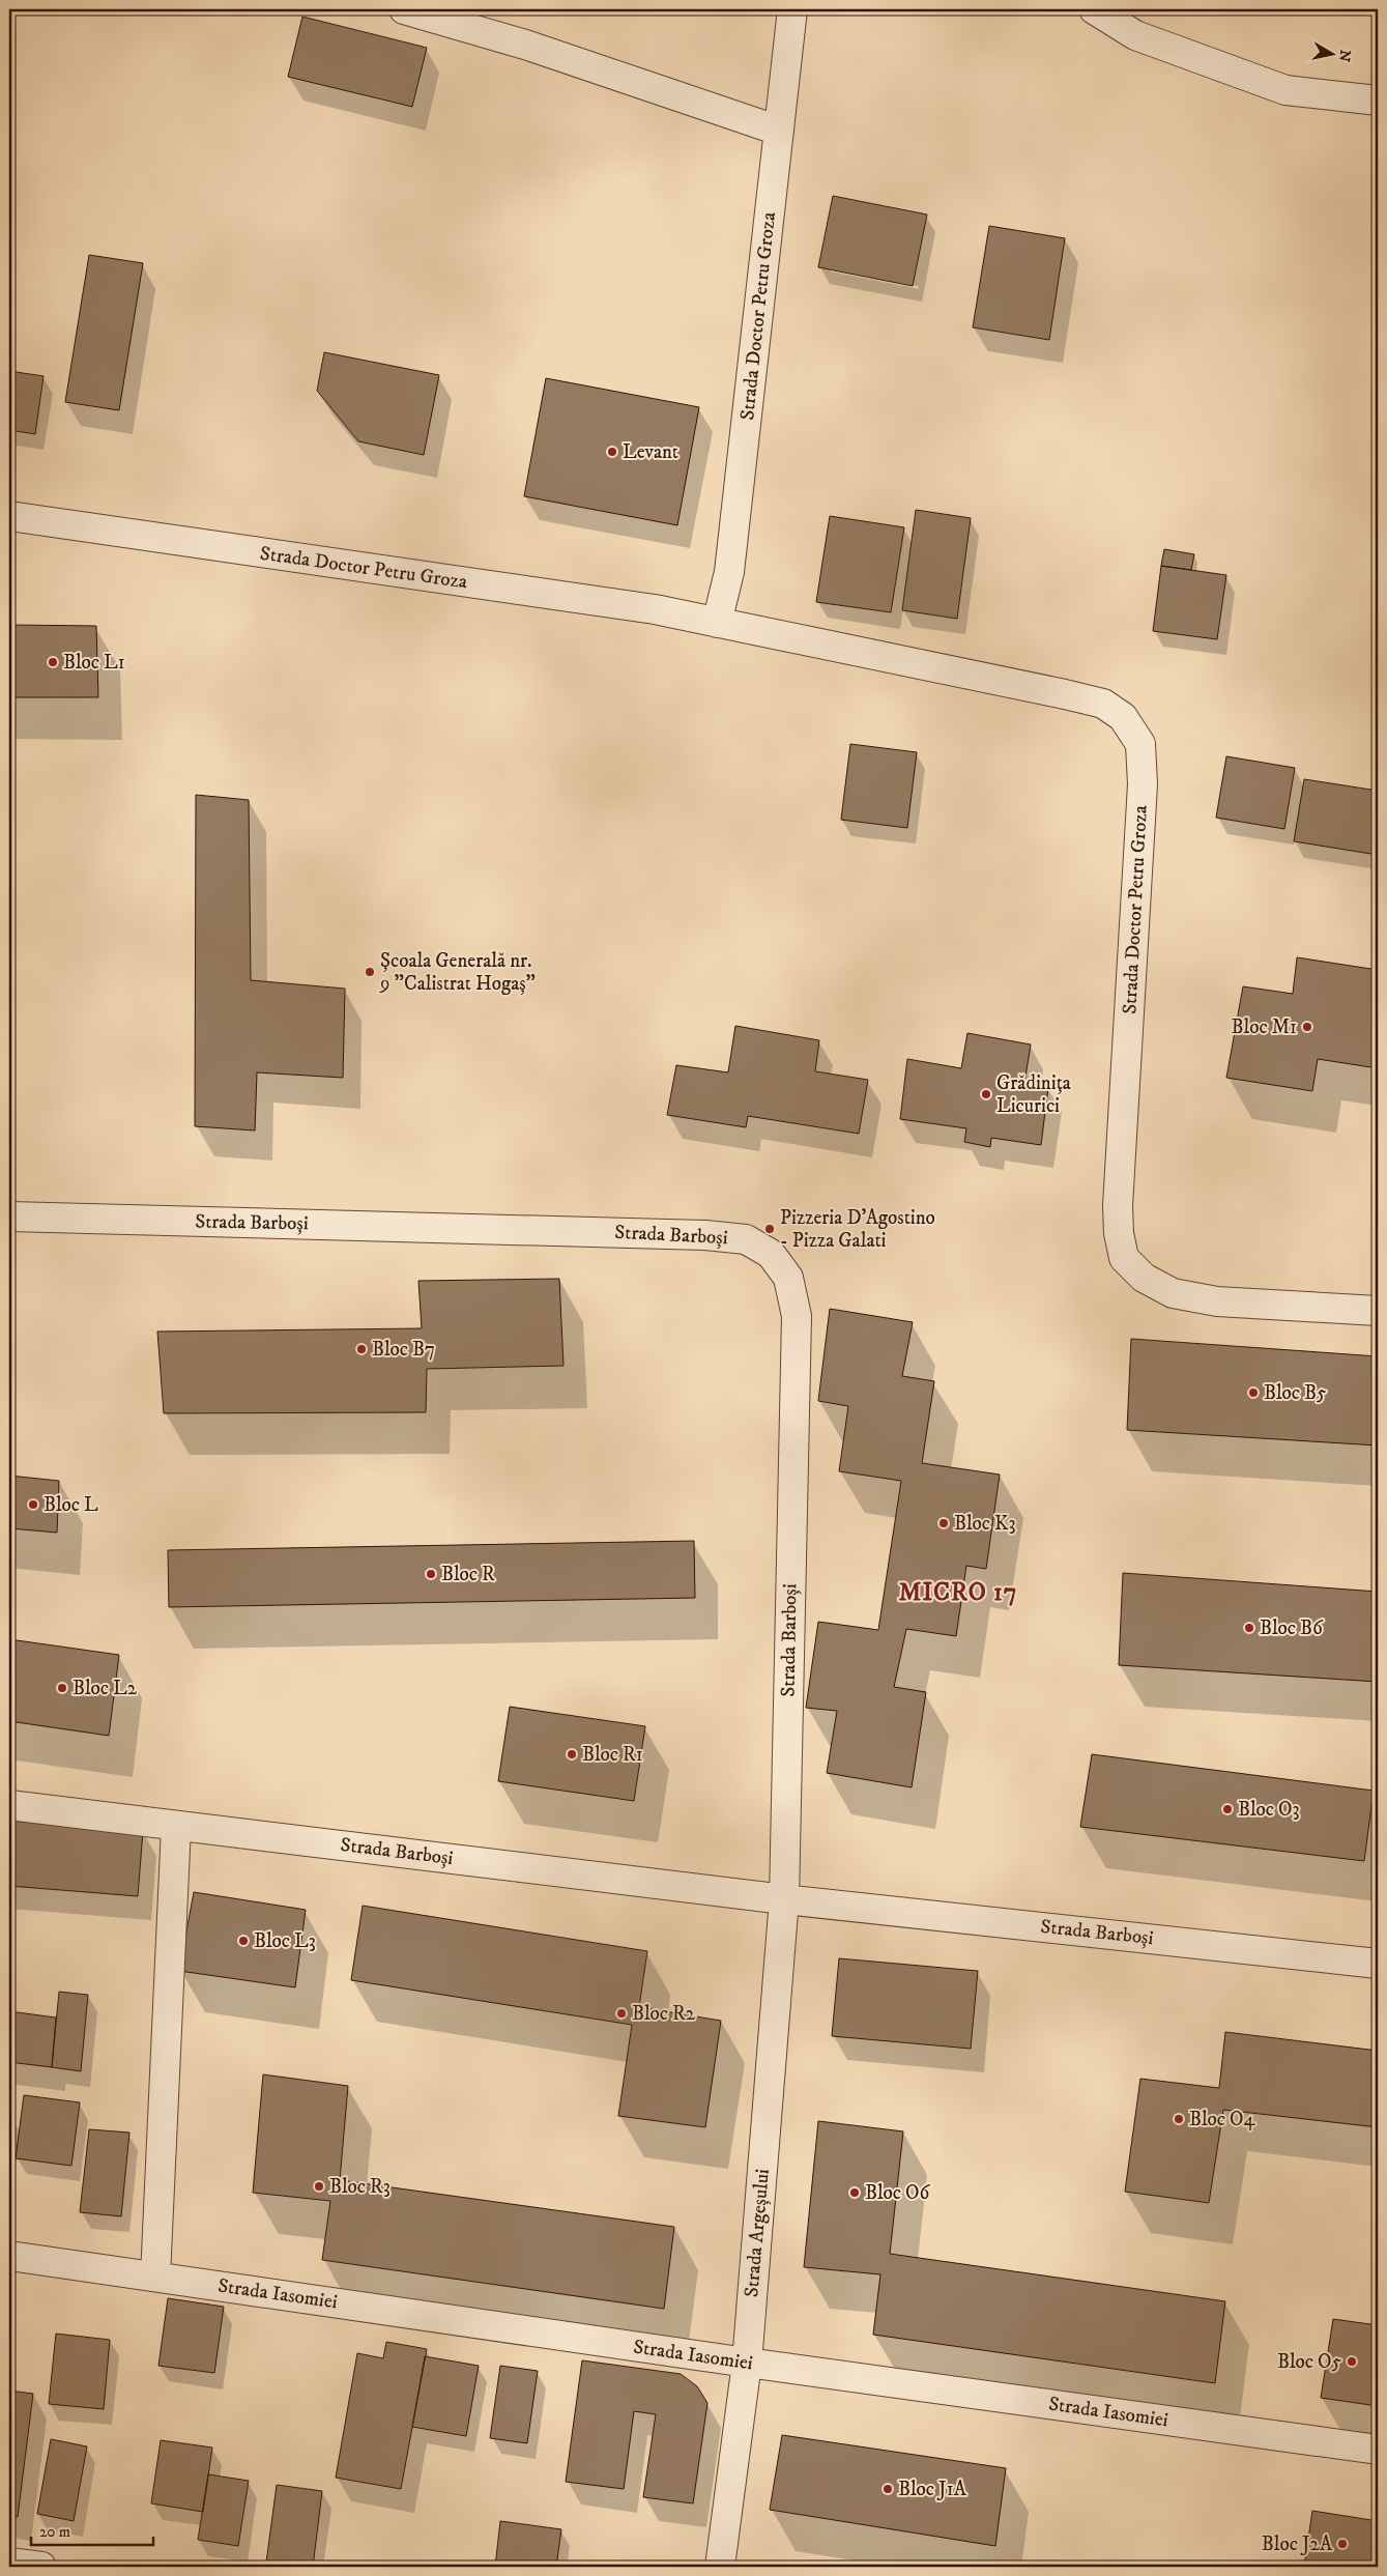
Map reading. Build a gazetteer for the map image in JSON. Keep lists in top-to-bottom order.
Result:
{
  "streets": {
    "street": [
      "Strada Doctor Petru Groza",
      "Strada Barboși",
      "Strada Argeșului",
      "Strada Iasomiei"
    ]
  },
  "crossings": [
    ["Strada Barboși", "Strada Argeșului"],
    ["Strada Argeșului", "Strada Iasomiei"]
  ],
  "districts": ["MICRO 17"],
  "places": [
    "Levant",
    "Bloc L1",
    "Școala Generală nr. 9 \"Calistrat Hogaș\"",
    "Bloc M1",
    "Grădinița Licurici",
    "Pizzeria D'Agostino - Pizza Galati",
    "Bloc B7",
    "Bloc B5",
    "Bloc L",
    "Bloc K3",
    "Bloc R",
    "Bloc B6",
    "Bloc L2",
    "Bloc R1",
    "Bloc O3",
    "Bloc L3",
    "Bloc R2",
    "Bloc O4",
    "Bloc R3",
    "Bloc O6",
    "Bloc O5",
    "Bloc J1A",
    "Bloc J2A"
  ],
  "scale_bar": "20 m",
  "north": "right"
}
